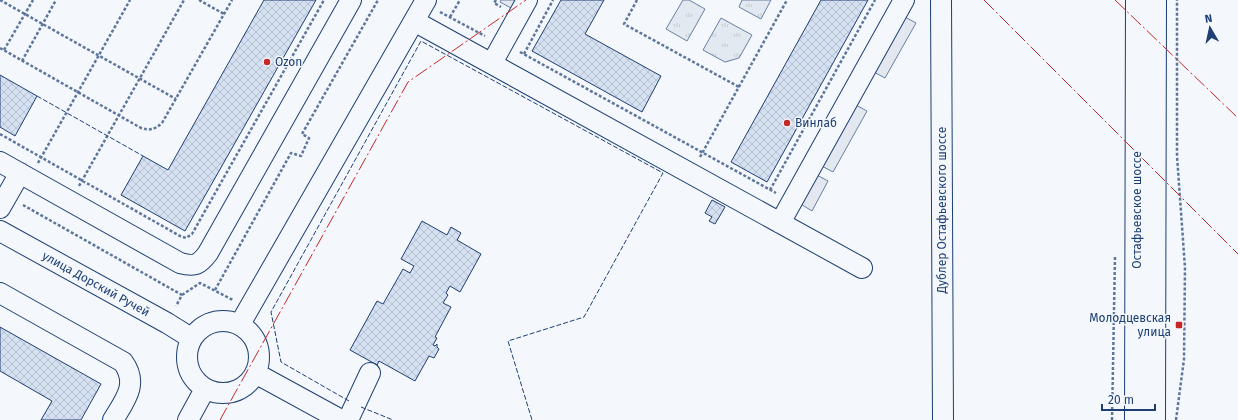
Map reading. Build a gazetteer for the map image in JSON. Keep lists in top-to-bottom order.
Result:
{
  "streets": {
    "main road": ["Остафьевское шоссе"],
    "street": ["Дублер Остафьевского шоссе", "улица Дорский Ручей"]
  },
  "places": {
    "other": ["Ozon", "Винлаб"],
    "transit": ["Молодцевская улица"]
  },
  "scale_bar": "20 m",
  "north": "top"
}
